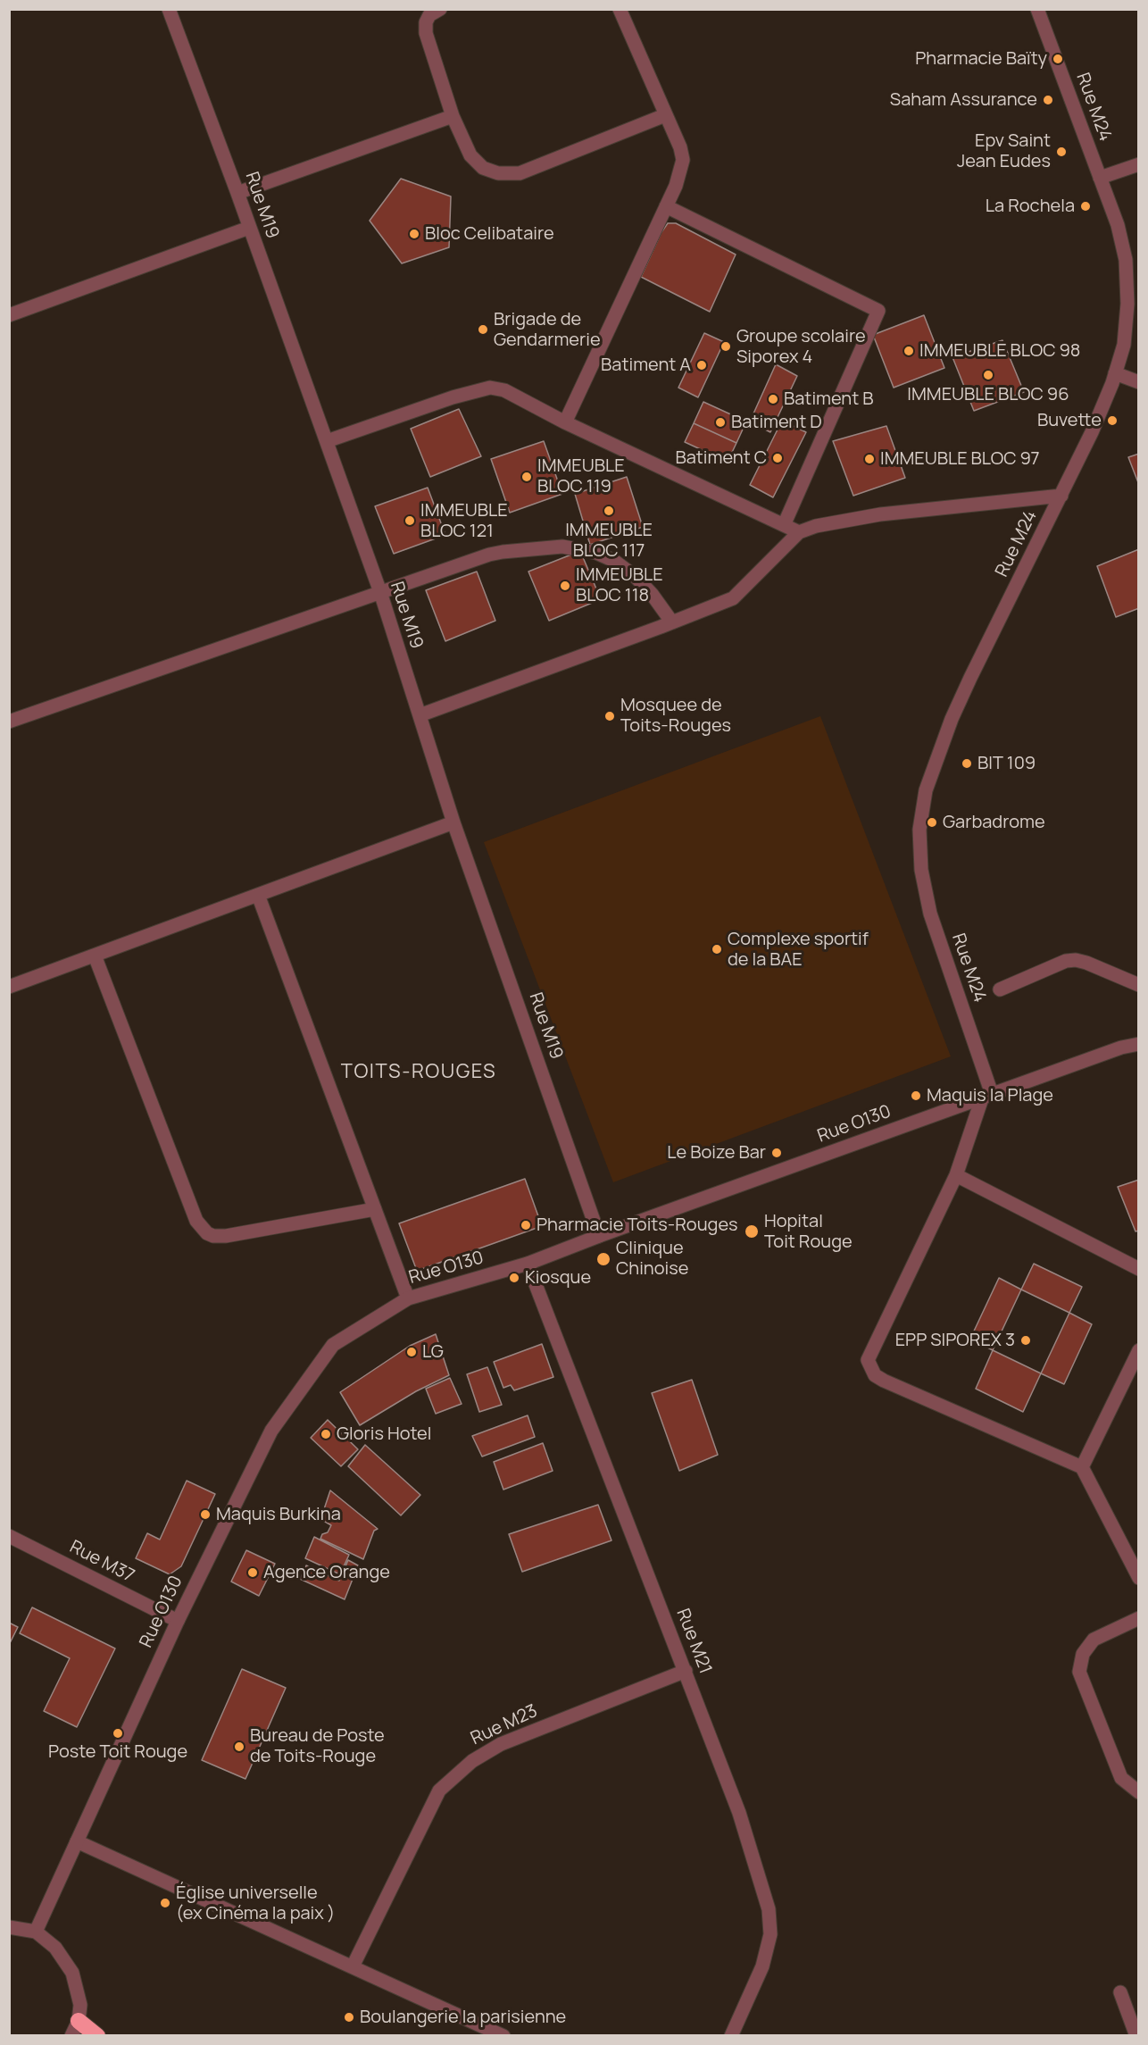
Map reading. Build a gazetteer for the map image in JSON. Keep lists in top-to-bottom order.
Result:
{
  "streets": {
    "street": [
      "Rue M24",
      "Rue M19",
      "Rue O130",
      "Rue M37",
      "Rue M21",
      "Rue M23"
    ]
  },
  "crossings": [
    ["Rue M24", "Rue O130"],
    ["Rue M19", "Rue O130"],
    ["Rue O130", "Rue M37"],
    ["Rue O130", "Rue M21"],
    ["Rue M21", "Rue M23"]
  ],
  "districts": ["TOITS-ROUGES"],
  "places": [
    "Pharmacie Baïty",
    "Saham Assurance",
    "Epv Saint Jean Eudes",
    "La Rochela",
    "Bloc Celibataire",
    "Brigade de Gendarmerie",
    "Groupe scolaire Siporex 4",
    "IMMEUBLE BLOC 98",
    "Batiment A",
    "IMMEUBLE BLOC 96",
    "Batiment B",
    "Buvette",
    "Batiment D",
    "Batiment C",
    "IMMEUBLE BLOC 97",
    "IMMEUBLE BLOC 119",
    "IMMEUBLE BLOC 117",
    "IMMEUBLE BLOC 121",
    "IMMEUBLE BLOC 118",
    "Mosquee de Toits-Rouges",
    "BIT 109",
    "Garbadrome",
    "Complexe sportif de la BAE",
    "Maquis la Plage",
    "Le Boize Bar",
    "Pharmacie Toits-Rouges",
    "Hopital Toit Rouge",
    "Clinique Chinoise",
    "Kiosque",
    "EPP SIPOREX 3",
    "LG",
    "Gloris Hotel",
    "Maquis Burkina",
    "Agence Orange",
    "Poste Toit Rouge",
    "Bureau de Poste de Toits-Rouge",
    "Église universelle (ex Cinéma la paix )",
    "Boulangerie la parisienne"
  ]
}
